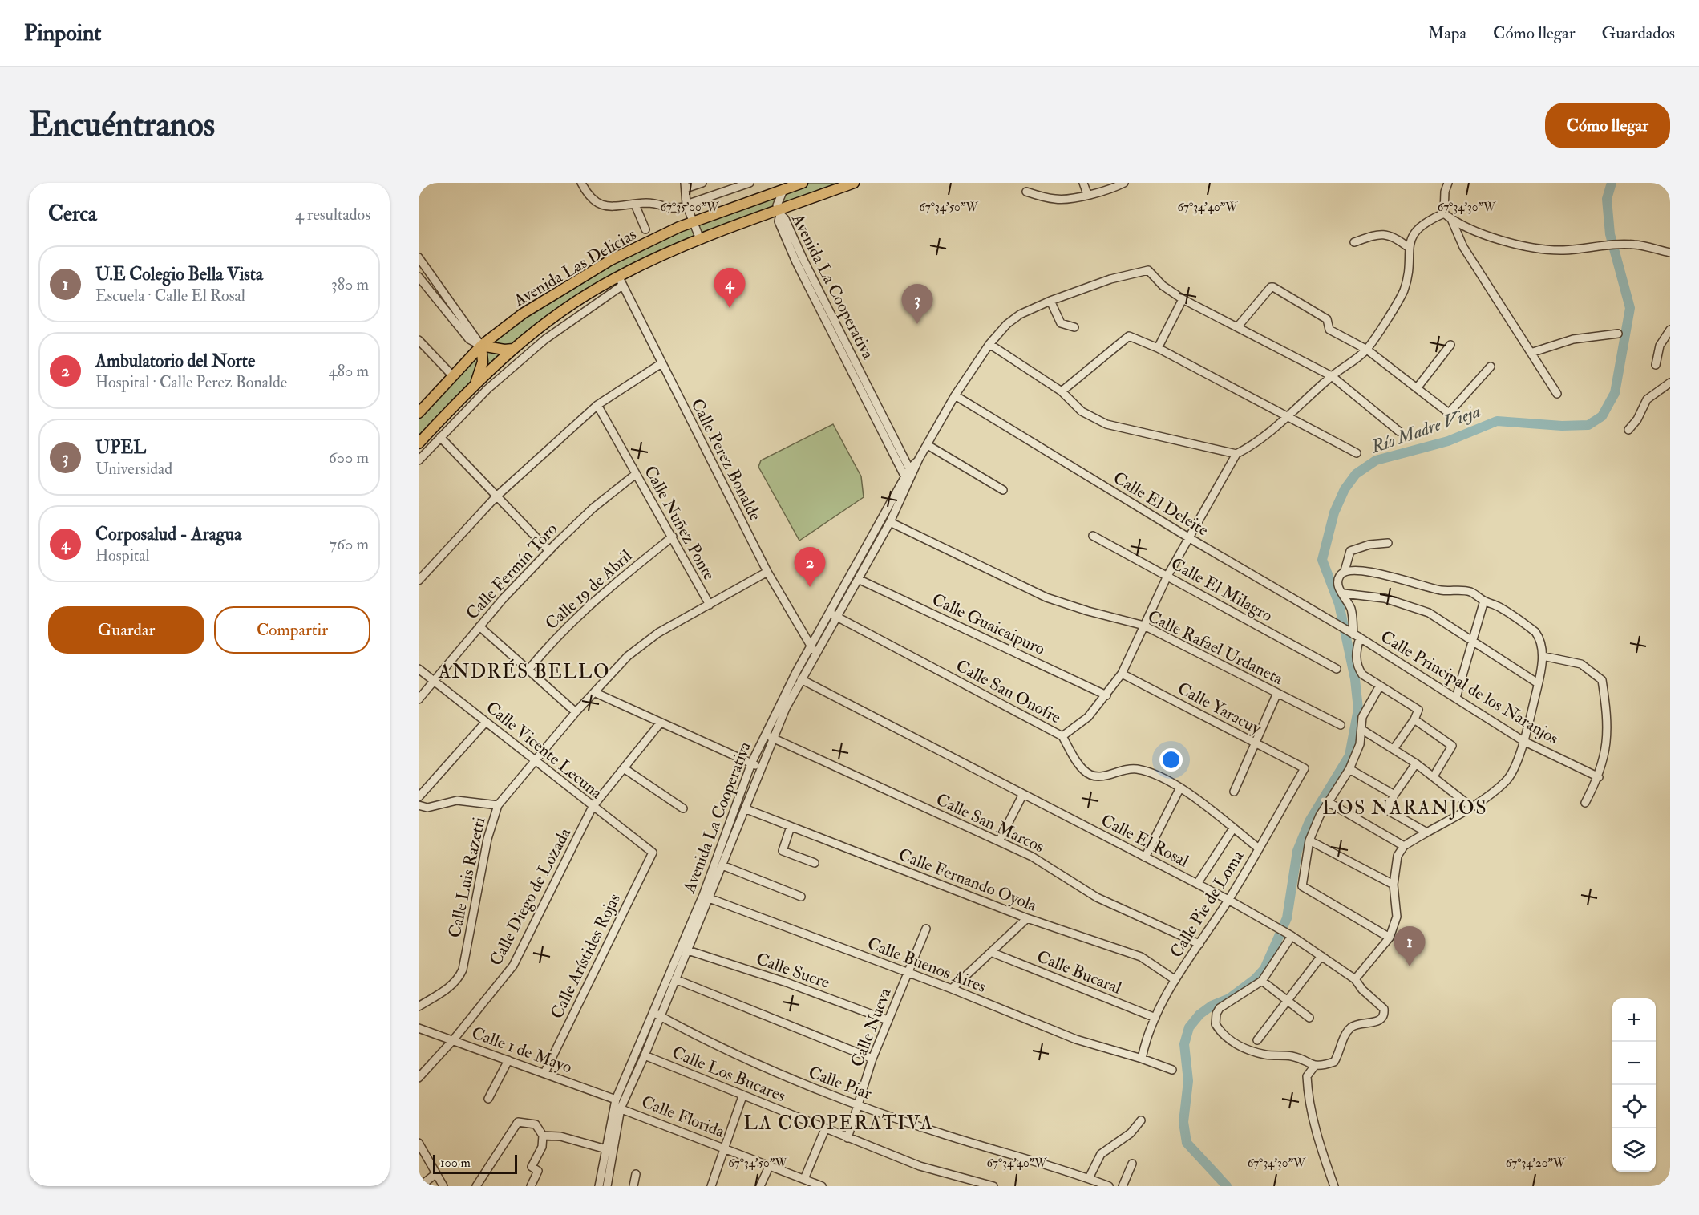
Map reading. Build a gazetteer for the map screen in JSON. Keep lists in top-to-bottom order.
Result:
{
  "streets": {
    "main road": ["Avenida Las Delicias"],
    "street": [
      "Avenida La Cooperativa",
      "Calle Perez Bonalde",
      "Calle El Deleite",
      "Calle Nuñez Ponte",
      "Calle Fermín Toro",
      "Calle 19 de Abril",
      "Calle El Milagro",
      "Calle Guaicaipuro",
      "Calle Rafael Urdaneta",
      "Calle Principal de los Naranjos",
      "Calle San Onofre",
      "Calle Yaracuy",
      "Calle Vicente Lecuna",
      "Calle San Marcos",
      "Calle El Rosal",
      "Calle Luis Razetti",
      "Calle Fernando Oyola",
      "Calle Diego de Lozada",
      "Calle Pie de Loma",
      "Calle Arístides Rojas",
      "Calle Buenos Aires",
      "Calle Sucre",
      "Calle Bucaral",
      "Calle Nueva",
      "Calle 1 de Mayo",
      "Calle Los Bucares",
      "Calle Piar",
      "Calle Florida"
    ]
  },
  "crossings": [
    ["Avenida Las Delicias", "Avenida La Cooperativa"],
    ["Avenida Las Delicias", "Calle Perez Bonalde"],
    ["Avenida La Cooperativa", "Calle Perez Bonalde"],
    ["Avenida La Cooperativa", "Calle El Deleite"],
    ["Avenida La Cooperativa", "Calle Guaicaipuro"],
    ["Avenida La Cooperativa", "Calle Rafael Urdaneta"],
    ["Avenida La Cooperativa", "Calle San Onofre"],
    ["Avenida La Cooperativa", "Calle San Marcos"],
    ["Avenida La Cooperativa", "Calle El Rosal"],
    ["Avenida La Cooperativa", "Calle Fernando Oyola"],
    ["Avenida La Cooperativa", "Calle Buenos Aires"],
    ["Avenida La Cooperativa", "Calle Sucre"],
    ["Avenida La Cooperativa", "Calle 1 de Mayo"],
    ["Avenida La Cooperativa", "Calle Los Bucares"],
    ["Avenida La Cooperativa", "Calle Piar"],
    ["Avenida La Cooperativa", "Calle Florida"],
    ["Calle Perez Bonalde", "Calle Luis Razetti"],
    ["Calle El Deleite", "Calle Principal de los Naranjos"],
    ["Calle Nuñez Ponte", "Calle Fermín Toro"],
    ["Calle Nuñez Ponte", "Calle 19 de Abril"],
    ["Calle Nuñez Ponte", "Calle Luis Razetti"],
    ["Calle Fermín Toro", "Calle Vicente Lecuna"],
    ["Calle San Onofre", "Calle Pie de Loma"],
    ["Calle Yaracuy", "Calle Pie de Loma"],
    ["Calle Vicente Lecuna", "Calle Luis Razetti"],
    ["Calle Vicente Lecuna", "Calle Diego de Lozada"],
    ["Calle Vicente Lecuna", "Calle Arístides Rojas"],
    ["Calle San Marcos", "Calle Pie de Loma"],
    ["Calle El Rosal", "Calle Pie de Loma"],
    ["Calle Fernando Oyola", "Calle Pie de Loma"],
    ["Calle Diego de Lozada", "Calle 1 de Mayo"],
    ["Calle Pie de Loma", "Calle Buenos Aires"],
    ["Calle Pie de Loma", "Calle Bucaral"],
    ["Calle Arístides Rojas", "Calle 1 de Mayo"],
    ["Calle Buenos Aires", "Calle Nueva"],
    ["Calle Sucre", "Calle Nueva"],
    ["Calle Nueva", "Calle Los Bucares"],
    ["Calle Nueva", "Calle Piar"],
    ["Calle 1 de Mayo", "Calle Florida"]
  ],
  "districts": ["ANDRÉS BELLO", "LOS NARANJOS", "LA COOPERATIVA"],
  "water": ["Río Madre Vieja"],
  "scale_bar": "100 m",
  "page": {
    "header": "Pinpoint",
    "nav": ["Mapa", "Cómo llegar", "Guardados"],
    "buttons": [
      "Cómo llegar",
      ["Guardar", "Compartir"]
    ],
    "title": "Encuéntranos",
    "heading": ["Cerca", "4 resultados"],
    "list": [
      {
        "mark": "1",
        "name": "U.E Colegio Bella Vista",
        "note": "Escuela · Calle El Rosal",
        "value": "380 m"
      },
      {
        "mark": "2",
        "name": "Ambulatorio del Norte",
        "note": "Hospital · Calle Perez Bonalde",
        "value": "480 m"
      },
      {
        "mark": "3",
        "name": "UPEL",
        "note": "Universidad",
        "value": "600 m"
      },
      {
        "mark": "4",
        "name": "Corposalud - Aragua",
        "note": "Hospital",
        "value": "760 m"
      }
    ],
    "pins": [
      "4",
      "3",
      "2",
      "1"
    ],
    "map_buttons": ["+", "−"],
    "scale": "100 m"
  },
  "coordinates": [
    "67°35'00\"W",
    "67°34'50\"W",
    "67°34'40\"W",
    "67°34'30\"W",
    "67°34'20\"W"
  ]
}
